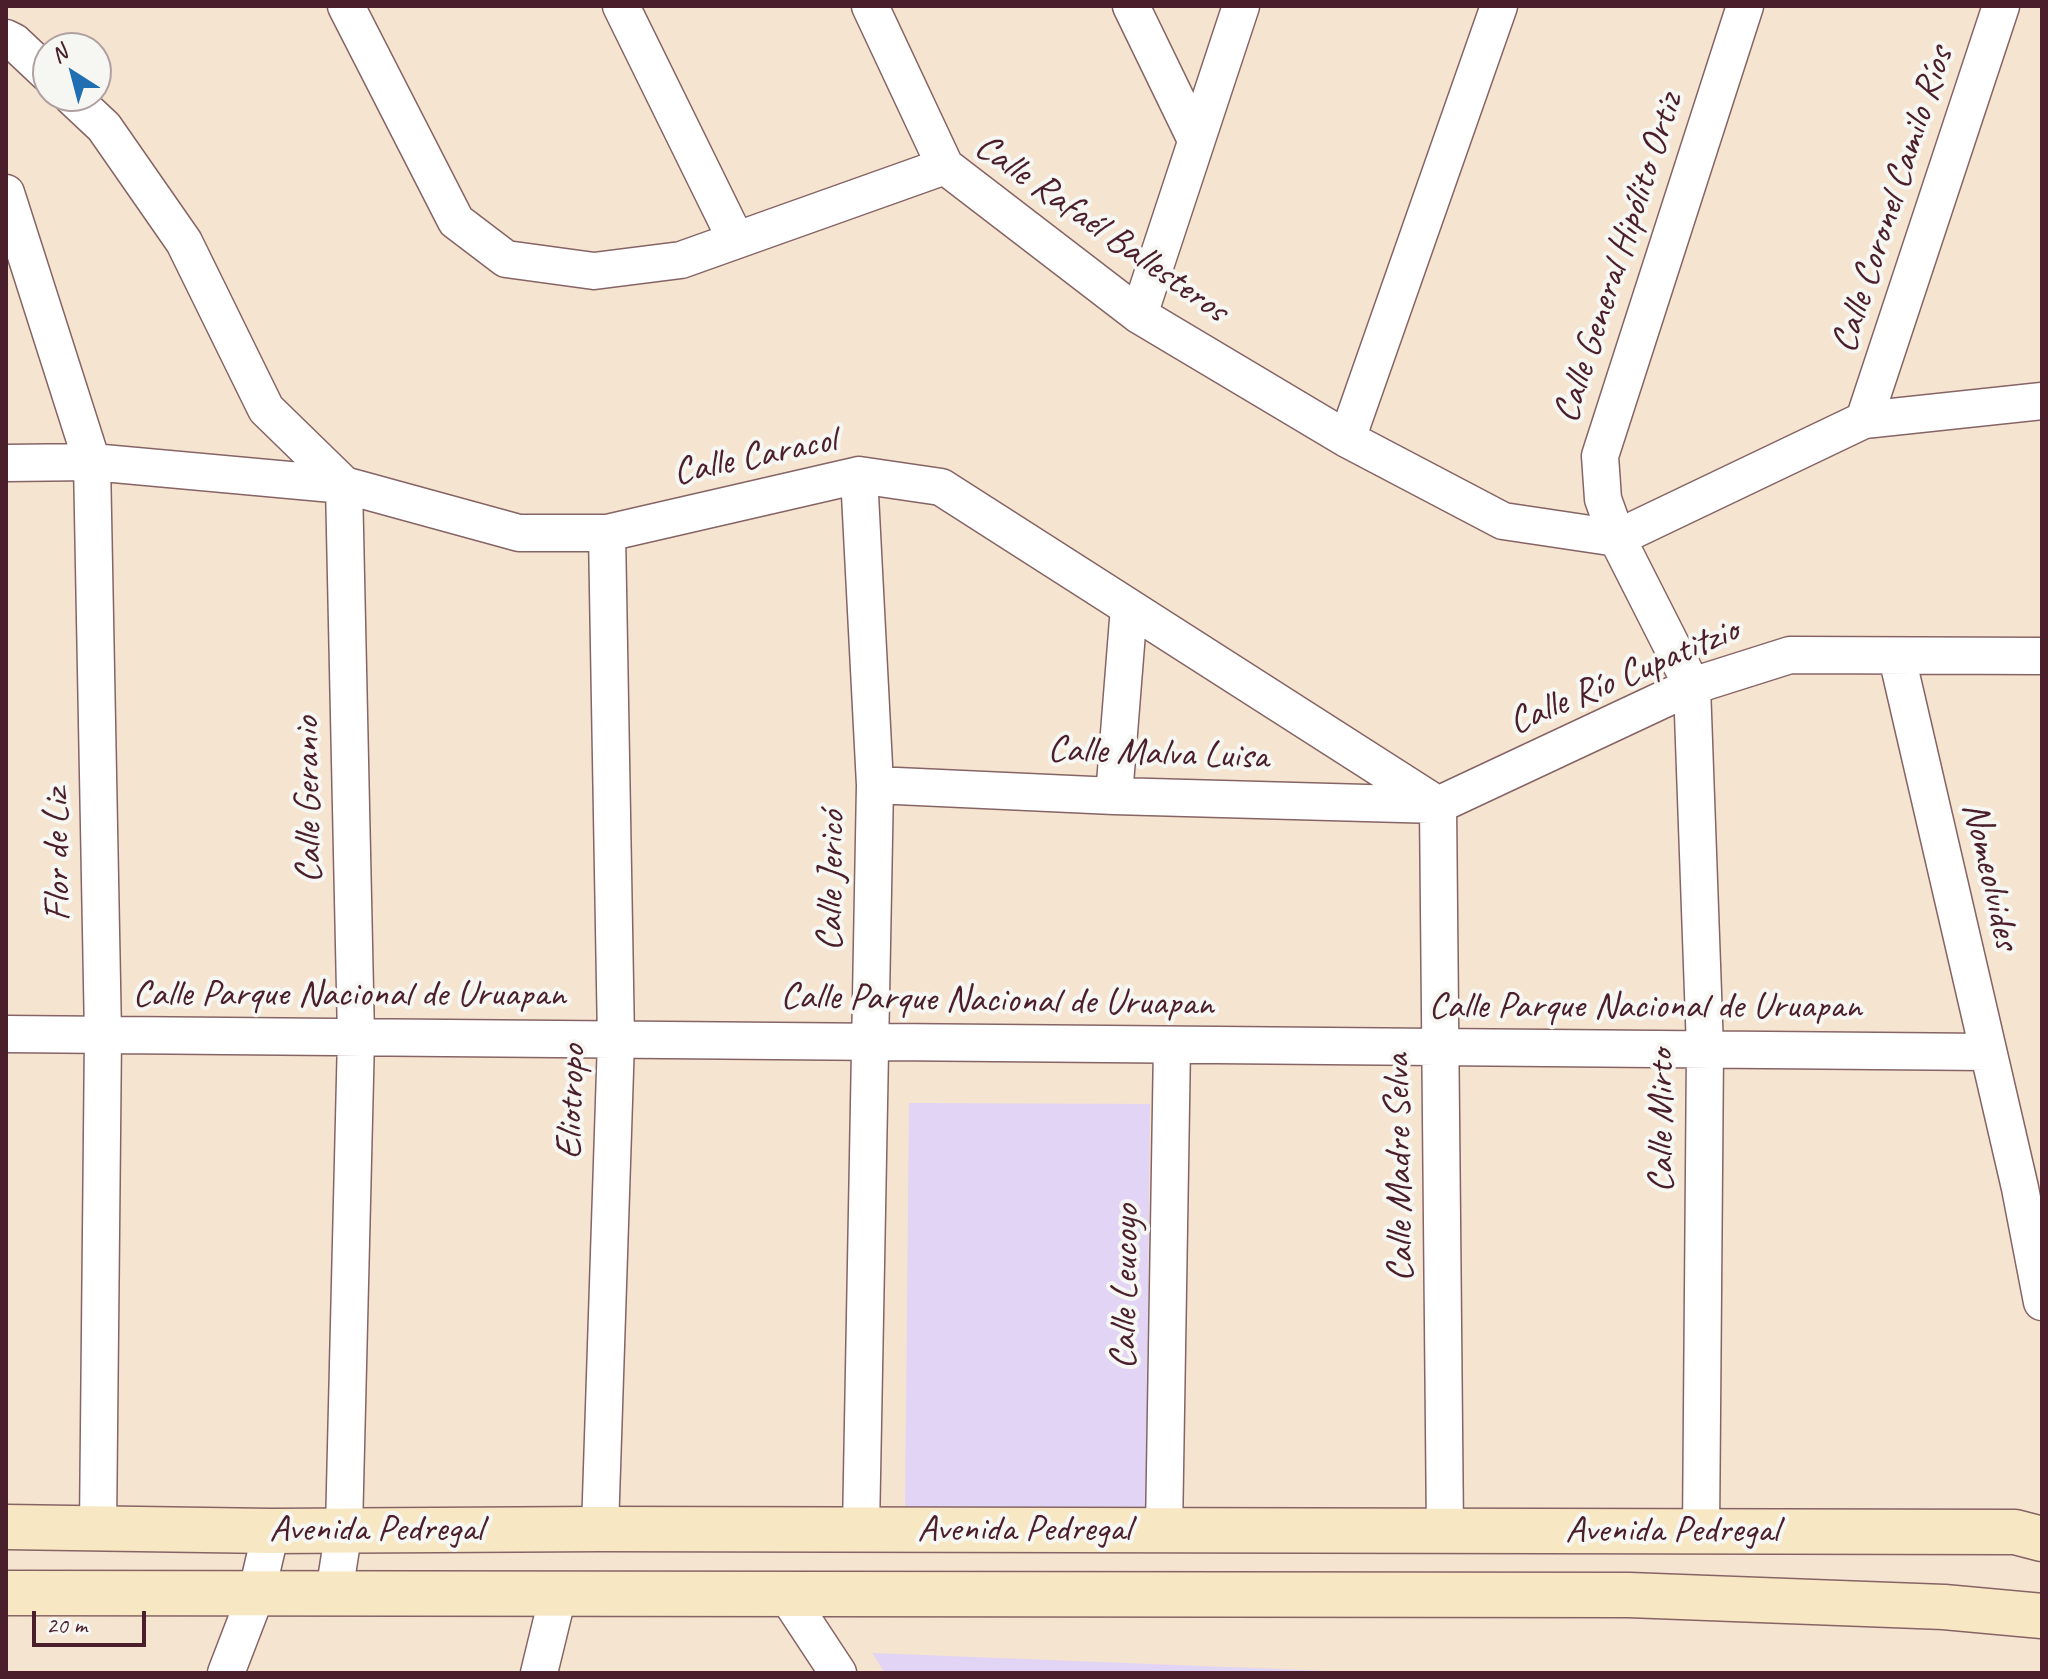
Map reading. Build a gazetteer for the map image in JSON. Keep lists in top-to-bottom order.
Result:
{
  "streets": {
    "street": [
      "Calle Coronel Camilo Ríos",
      "Calle Rafaél Ballesteros",
      "Calle General Hipólito Ortiz",
      "Calle Caracol",
      "Calle Río Cupatitzio",
      "Calle Malva Luisa",
      "Calle Geranio",
      "Flor de Liz",
      "Nomeolvides",
      "Calle Jericó",
      "Calle Parque Nacional de Uruapan",
      "Eliotropo",
      "Calle Mirto",
      "Calle Madre Selva",
      "Calle Leucoyo",
      "Avenida Pedregal"
    ]
  },
  "crossings": [
    ["Calle Rafaél Ballesteros", "Calle General Hipólito Ortiz"],
    ["Calle Rafaél Ballesteros", "Calle Mirto"],
    ["Calle General Hipólito Ortiz", "Calle Mirto"],
    ["Calle Caracol", "Calle Río Cupatitzio"],
    ["Calle Caracol", "Calle Malva Luisa"],
    ["Calle Caracol", "Calle Geranio"],
    ["Calle Caracol", "Flor de Liz"],
    ["Calle Caracol", "Calle Jericó"],
    ["Calle Caracol", "Eliotropo"],
    ["Calle Caracol", "Calle Madre Selva"],
    ["Calle Río Cupatitzio", "Calle Malva Luisa"],
    ["Calle Río Cupatitzio", "Nomeolvides"],
    ["Calle Río Cupatitzio", "Calle Mirto"],
    ["Calle Río Cupatitzio", "Calle Madre Selva"],
    ["Calle Malva Luisa", "Calle Jericó"],
    ["Calle Malva Luisa", "Calle Madre Selva"],
    ["Calle Geranio", "Calle Parque Nacional de Uruapan"],
    ["Calle Geranio", "Avenida Pedregal"],
    ["Flor de Liz", "Calle Parque Nacional de Uruapan"],
    ["Flor de Liz", "Avenida Pedregal"],
    ["Nomeolvides", "Calle Parque Nacional de Uruapan"],
    ["Calle Jericó", "Calle Parque Nacional de Uruapan"],
    ["Calle Jericó", "Avenida Pedregal"],
    ["Calle Parque Nacional de Uruapan", "Eliotropo"],
    ["Calle Parque Nacional de Uruapan", "Calle Mirto"],
    ["Calle Parque Nacional de Uruapan", "Calle Madre Selva"],
    ["Calle Parque Nacional de Uruapan", "Calle Leucoyo"],
    ["Eliotropo", "Avenida Pedregal"],
    ["Calle Mirto", "Avenida Pedregal"],
    ["Calle Madre Selva", "Avenida Pedregal"],
    ["Calle Leucoyo", "Avenida Pedregal"]
  ],
  "scale_bar": "20 m",
  "north": "top left"
}
